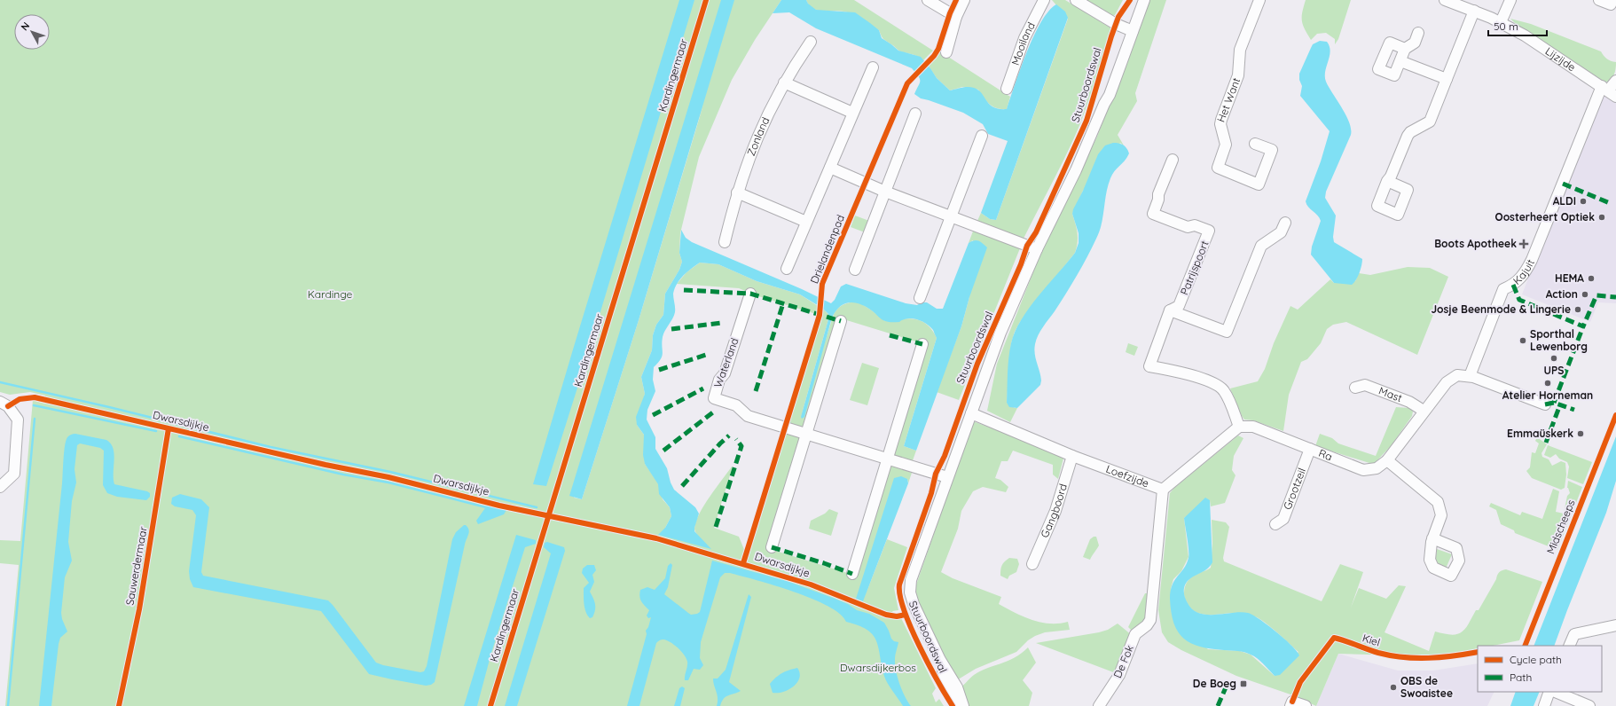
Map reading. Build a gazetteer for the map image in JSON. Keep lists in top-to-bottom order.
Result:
{
  "streets": {
    "street": [
      "Mooiland",
      "Lijzijde",
      "Stuurboordswal",
      "Het Want",
      "Zonland",
      "Patrijspoort",
      "Kajuit",
      "Waterland",
      "Mast",
      "Ra",
      "Loefzijde",
      "Grootzeil",
      "Gangboord",
      "De Fok"
    ],
    "cycle path": [
      "Kardingermaar",
      "Drielandenpad",
      "Dwarsdijkje",
      "Midscheeps",
      "Kiel"
    ]
  },
  "crossings": [
    ["Lijzijde", "Kajuit"],
    ["Stuurboordswal", "Waterland"],
    ["Stuurboordswal", "Loefzijde"],
    ["Patrijspoort", "Ra"],
    ["Kajuit", "Ra"],
    ["Mast", "Ra"],
    ["Ra", "Grootzeil"],
    ["Loefzijde", "Gangboord"],
    ["Loefzijde", "De Fok"]
  ],
  "parks": ["Kardinge", "Dwarsdijkerbos"],
  "places": {
    "other": [
      "ALDI",
      "Oosterheert Optiek",
      "HEMA",
      "Action",
      "Josje Beenmode & Lingerie",
      "Sporthal Lewenborg",
      "UPS",
      "Atelier Horneman",
      "Emmaüskerk",
      "OBS de Swoaistee"
    ],
    "health": ["Boots Apotheek"],
    "transit": ["De Boeg"]
  },
  "legend": ["Cycle path", "Path"],
  "scale_bar": "50 m",
  "north": "top left"
}
